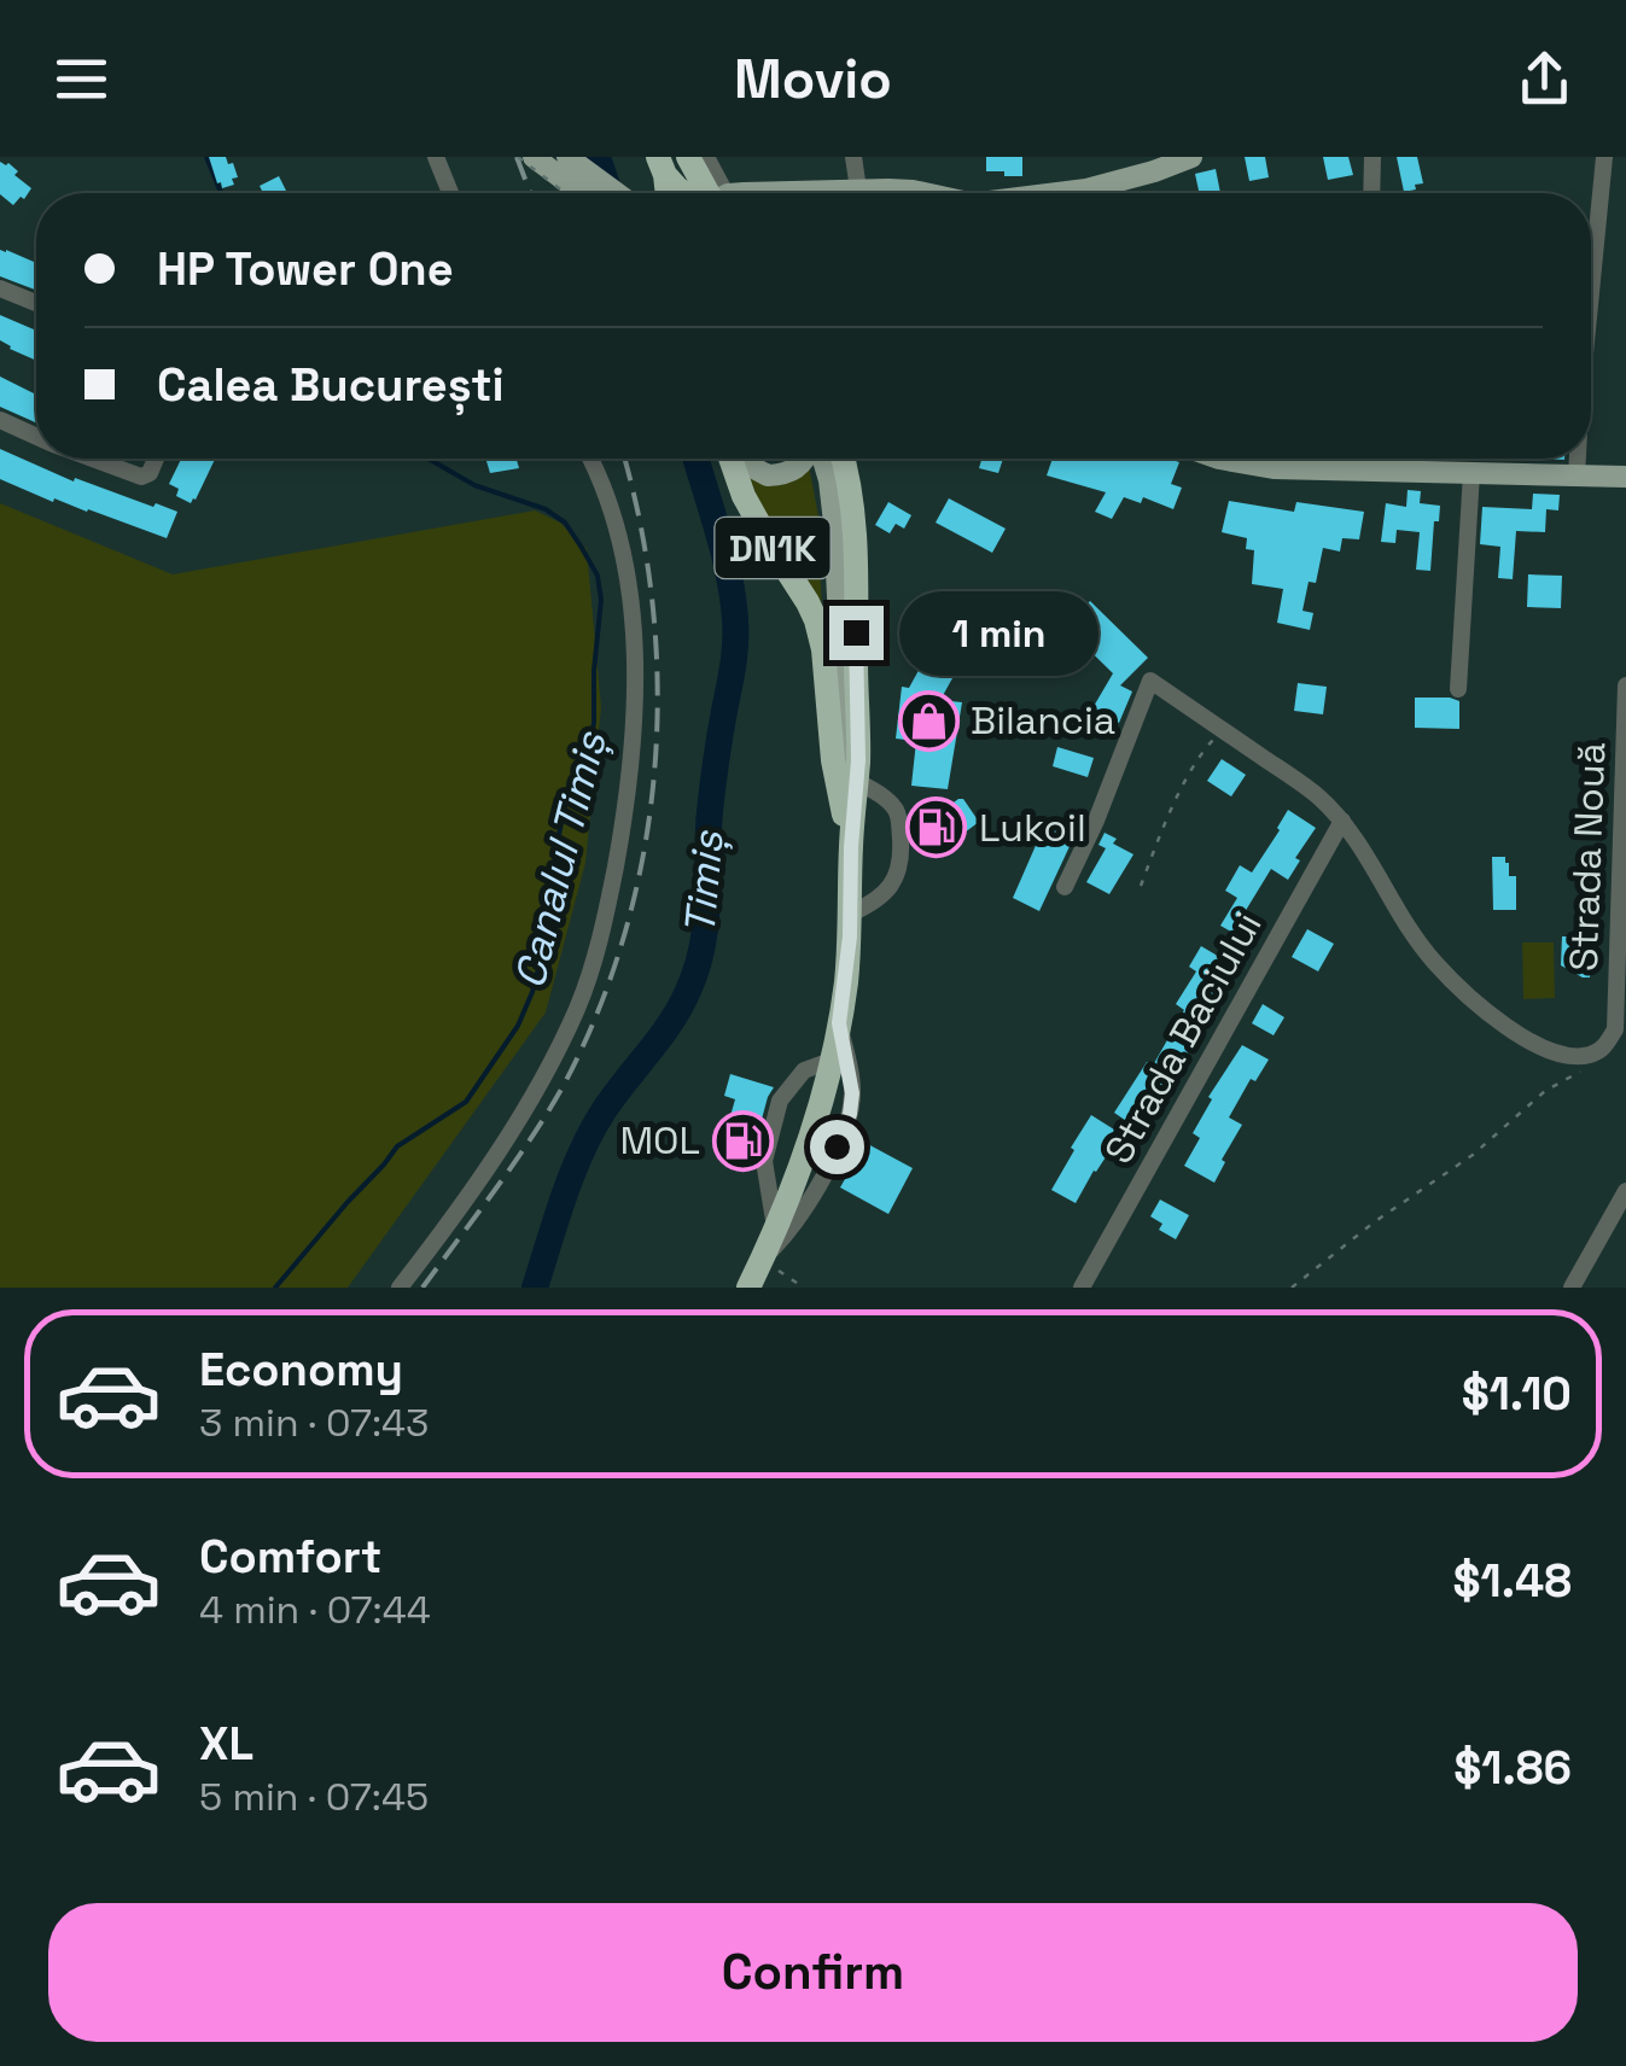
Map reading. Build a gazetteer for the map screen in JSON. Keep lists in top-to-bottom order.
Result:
{
  "streets": {
    "highway": ["DN1K"],
    "street": ["Strada Nouă", "Strada Baciului"]
  },
  "water": ["Canalul Timiș", "Timiș"],
  "places": {
    "shop": ["Bilancia"],
    "fuel station": ["Lukoil", "MOL"]
  },
  "page": {
    "header": "Movio",
    "banner": ["HP Tower One", "Calea București"],
    "bubble": "1 min",
    "list": [
      {
        "name": "Economy",
        "note": "3 min · 07:43",
        "value": "$1.10"
      },
      {
        "name": "Comfort",
        "note": "4 min · 07:44",
        "value": "$1.48"
      },
      {
        "name": "XL",
        "note": "5 min · 07:45",
        "value": "$1.86"
      }
    ],
    "buttons": "Confirm"
  }
}
